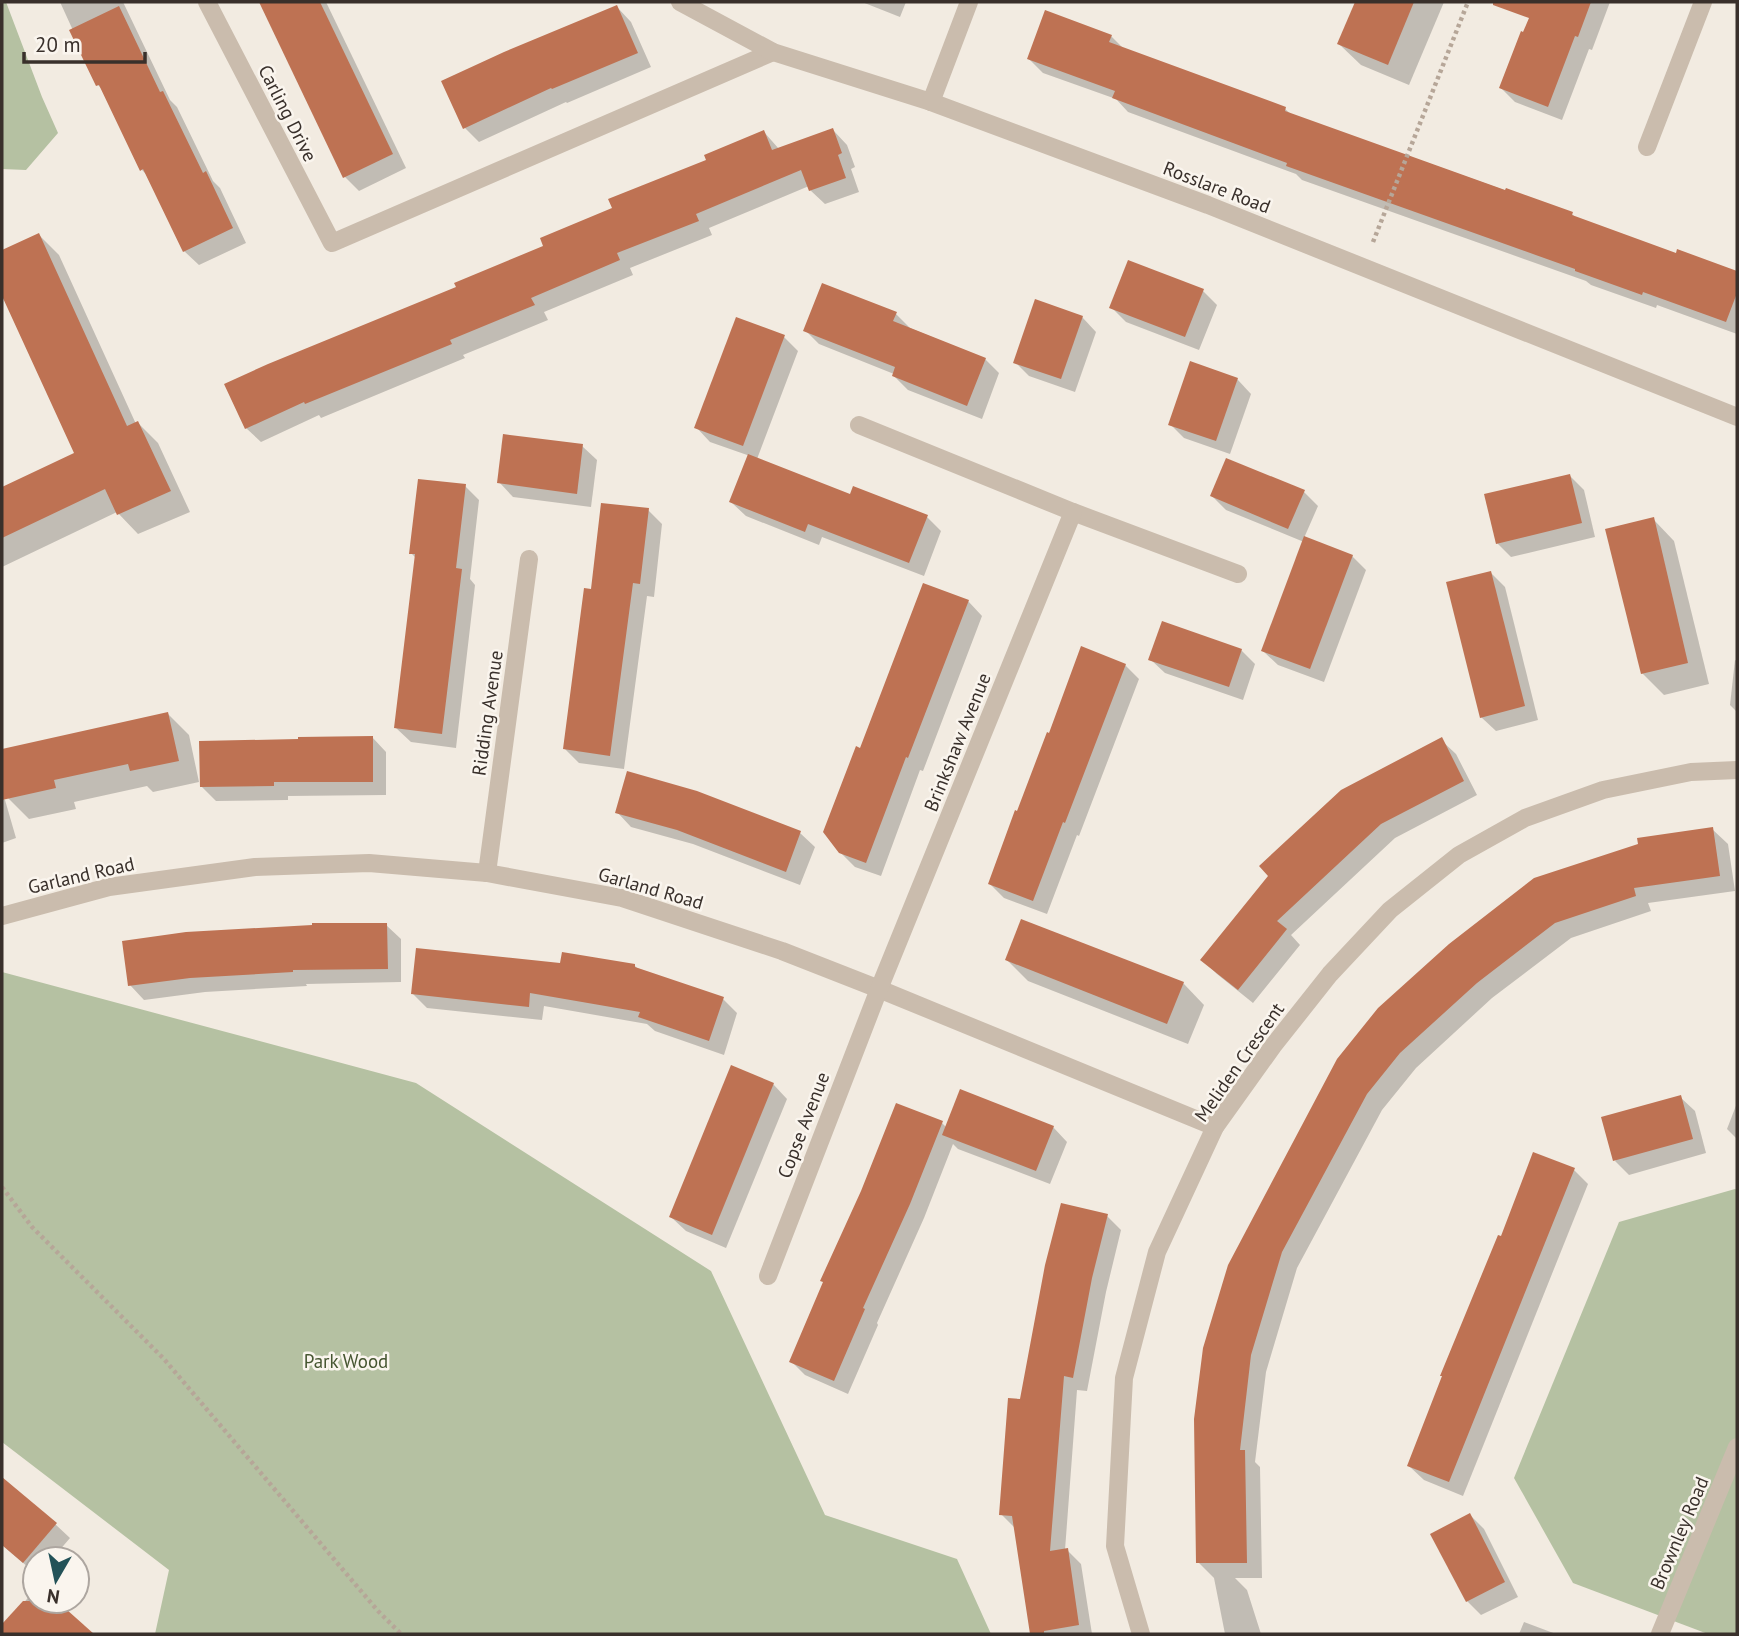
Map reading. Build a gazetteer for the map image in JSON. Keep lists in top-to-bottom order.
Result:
{
  "streets": {
    "street": [
      "Carling Drive",
      "Rosslare Road",
      "Ridding Avenue",
      "Brinkshaw Avenue",
      "Garland Road",
      "Meliden Crescent",
      "Copse Avenue",
      "Brownley Road"
    ]
  },
  "crossings": [
    ["Carling Drive", "Rosslare Road"],
    ["Ridding Avenue", "Garland Road"],
    ["Brinkshaw Avenue", "Garland Road"],
    ["Brinkshaw Avenue", "Copse Avenue"],
    ["Garland Road", "Meliden Crescent"],
    ["Garland Road", "Copse Avenue"]
  ],
  "parks": ["Park Wood"],
  "scale_bar": "20 m",
  "north": "bottom"
}
